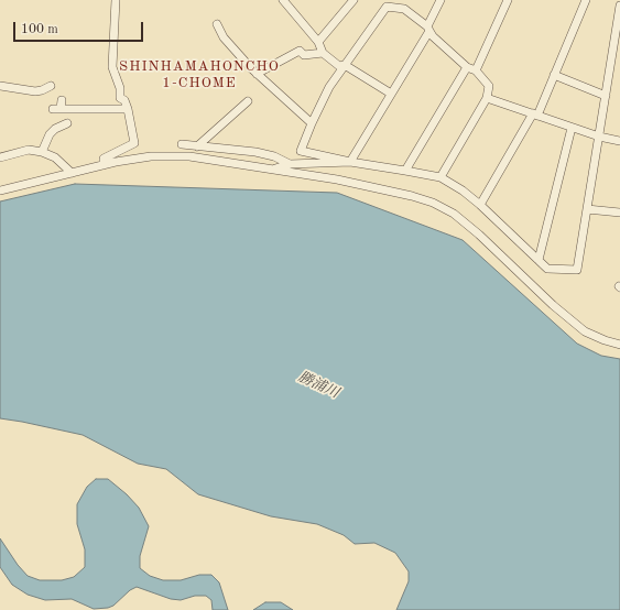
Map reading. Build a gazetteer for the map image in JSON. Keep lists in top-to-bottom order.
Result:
{
  "districts": ["SHINHAMAHONCHO 1-CHOME"],
  "water": ["勝浦川"],
  "scale_bar": "100 m"
}
